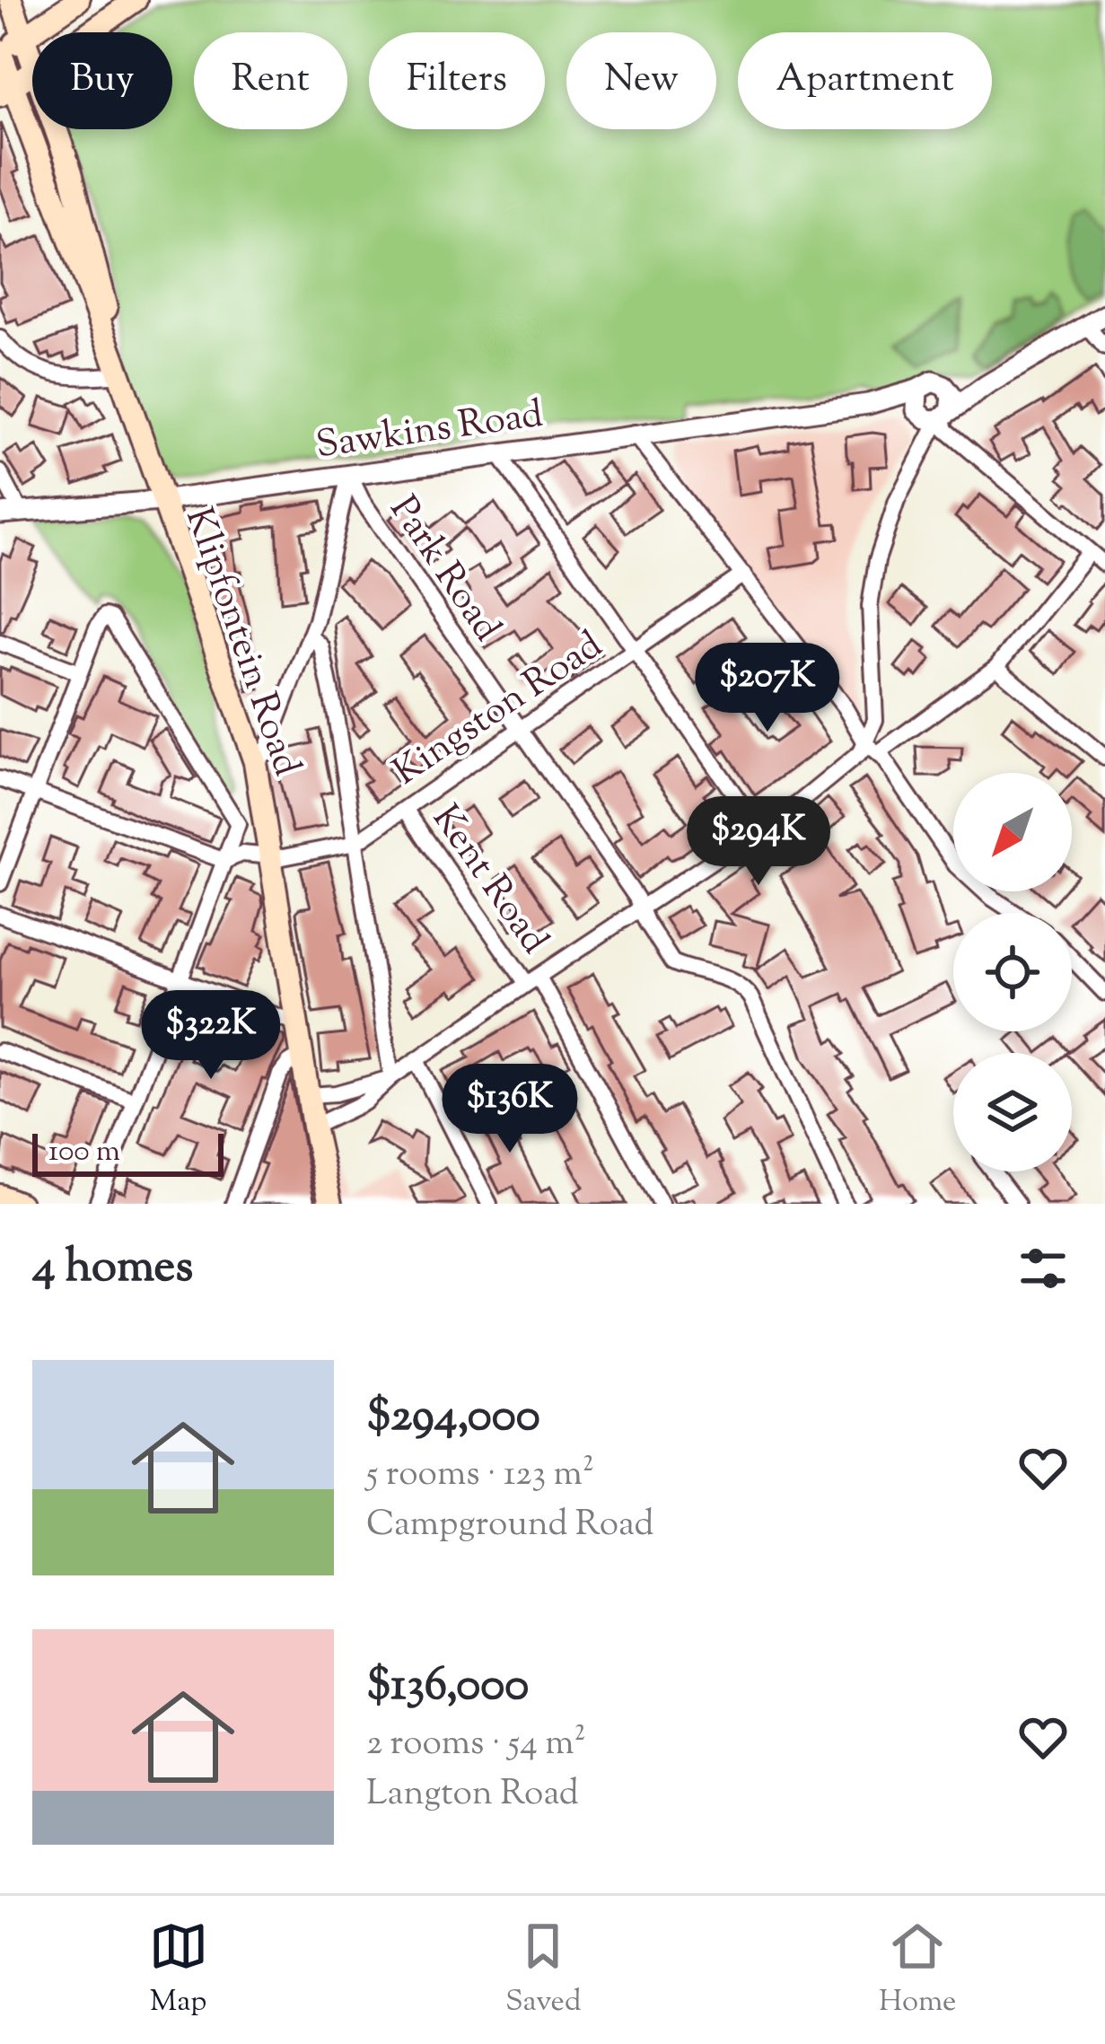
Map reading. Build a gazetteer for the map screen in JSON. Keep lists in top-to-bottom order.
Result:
{
  "streets": {
    "main road": ["Klipfontein Road"],
    "street": [
      "Sawkins Road",
      "Park Road",
      "Kingston Road",
      "Kent Road"
    ]
  },
  "crossings": [
    ["Sawkins Road", "Park Road"],
    ["Sawkins Road", "Klipfontein Road"],
    ["Park Road", "Kingston Road"],
    ["Klipfontein Road", "Kingston Road"],
    ["Kingston Road", "Kent Road"]
  ],
  "scale_bar": "100 m",
  "north": "bottom left",
  "page": {
    "chip": [
      "Buy",
      "Rent",
      "Filters",
      "New",
      "Apartment"
    ],
    "price": [
      "$207K",
      "$294K",
      "$322K",
      "$136K"
    ],
    "scale": "100 m",
    "heading": "4 homes",
    "list": [
      {
        "name": "$294,000",
        "note": "5 rooms · 123 m² · Campground Road"
      },
      {
        "name": "$136,000",
        "note": "2 rooms · 54 m² · Langton Road"
      }
    ],
    "tabs": ["Map", "Saved", "Home"]
  }
}
